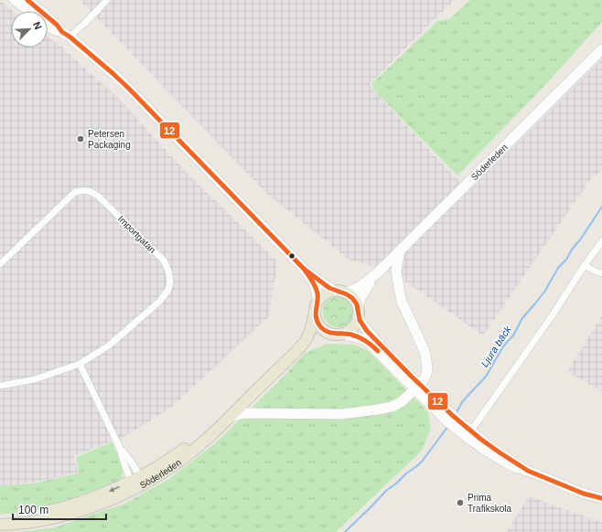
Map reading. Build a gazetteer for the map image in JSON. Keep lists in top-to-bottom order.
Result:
{
  "streets": {
    "main road": ["Söderleden"],
    "street": ["Importgatan"]
  },
  "water": ["Ljura bäck"],
  "places": ["Petersen Packaging", "Prima Trafikskola"],
  "lines": ["transit line 12"],
  "scale_bar": "100 m",
  "north": "top right"
}
